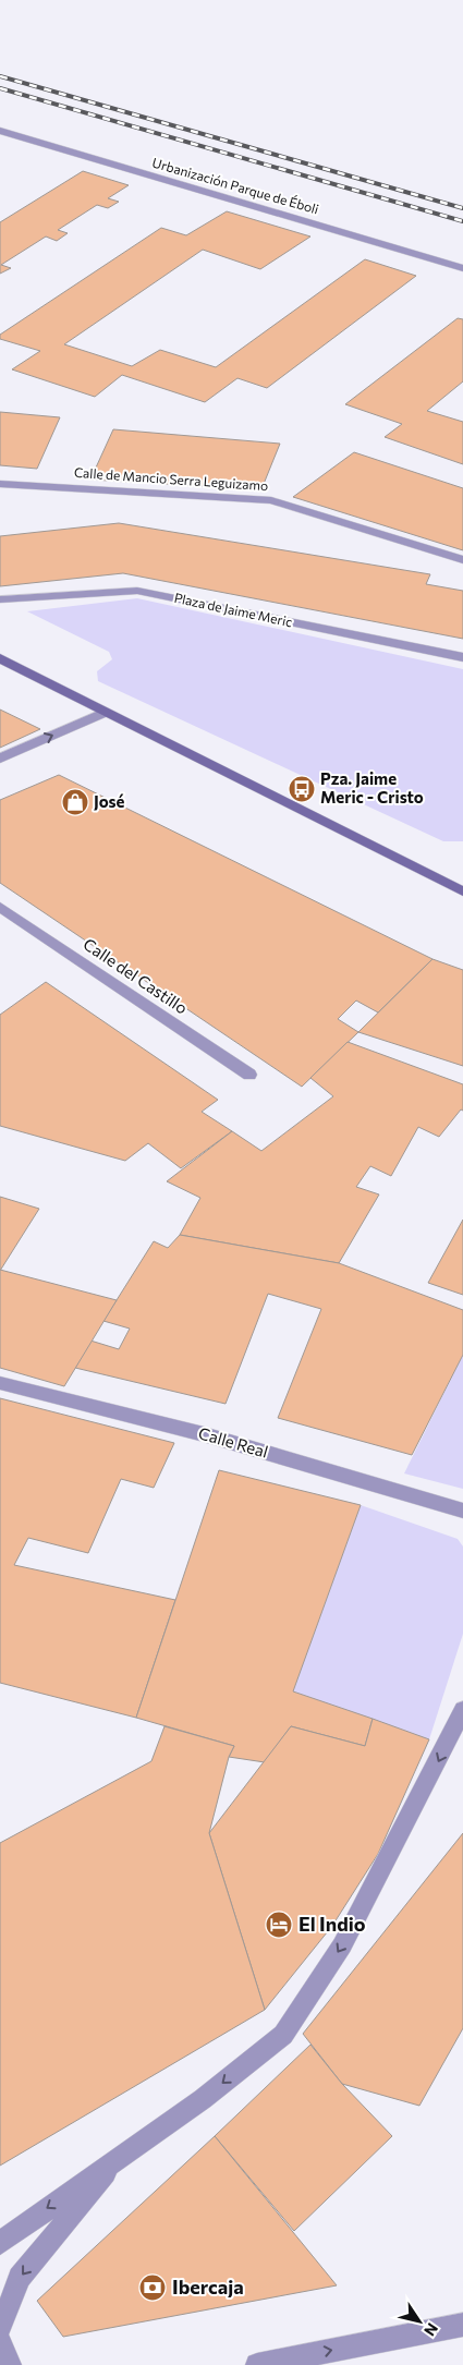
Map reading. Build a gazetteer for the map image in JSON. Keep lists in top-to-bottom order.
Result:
{
  "streets": {
    "street": [
      "Urbanización Parque de Éboli",
      "Calle de Mancio Serra Leguizamo",
      "Plaza de Jaime Meric",
      "Calle del Castillo",
      "Calle Real"
    ]
  },
  "places": {
    "bus stop": ["Pza. Jaime Meric - Cristo"],
    "shop": ["José"],
    "hotel": ["El Indio"],
    "bank": ["Ibercaja"]
  },
  "north": "bottom right"
}
